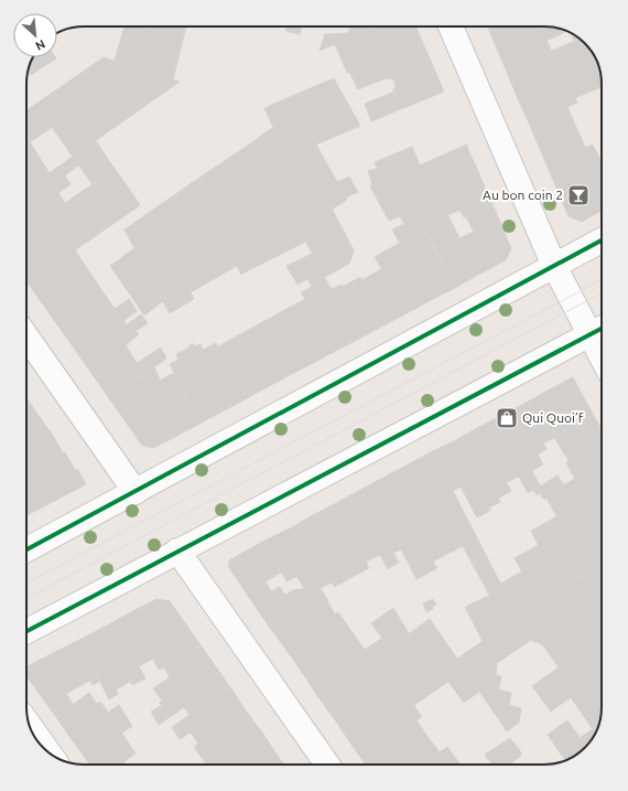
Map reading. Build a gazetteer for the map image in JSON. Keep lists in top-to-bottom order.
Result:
{
  "places": {
    "bar": ["Au bon coin 2"],
    "shop": ["Qui Quoi’f"]
  },
  "north": "bottom right"
}
